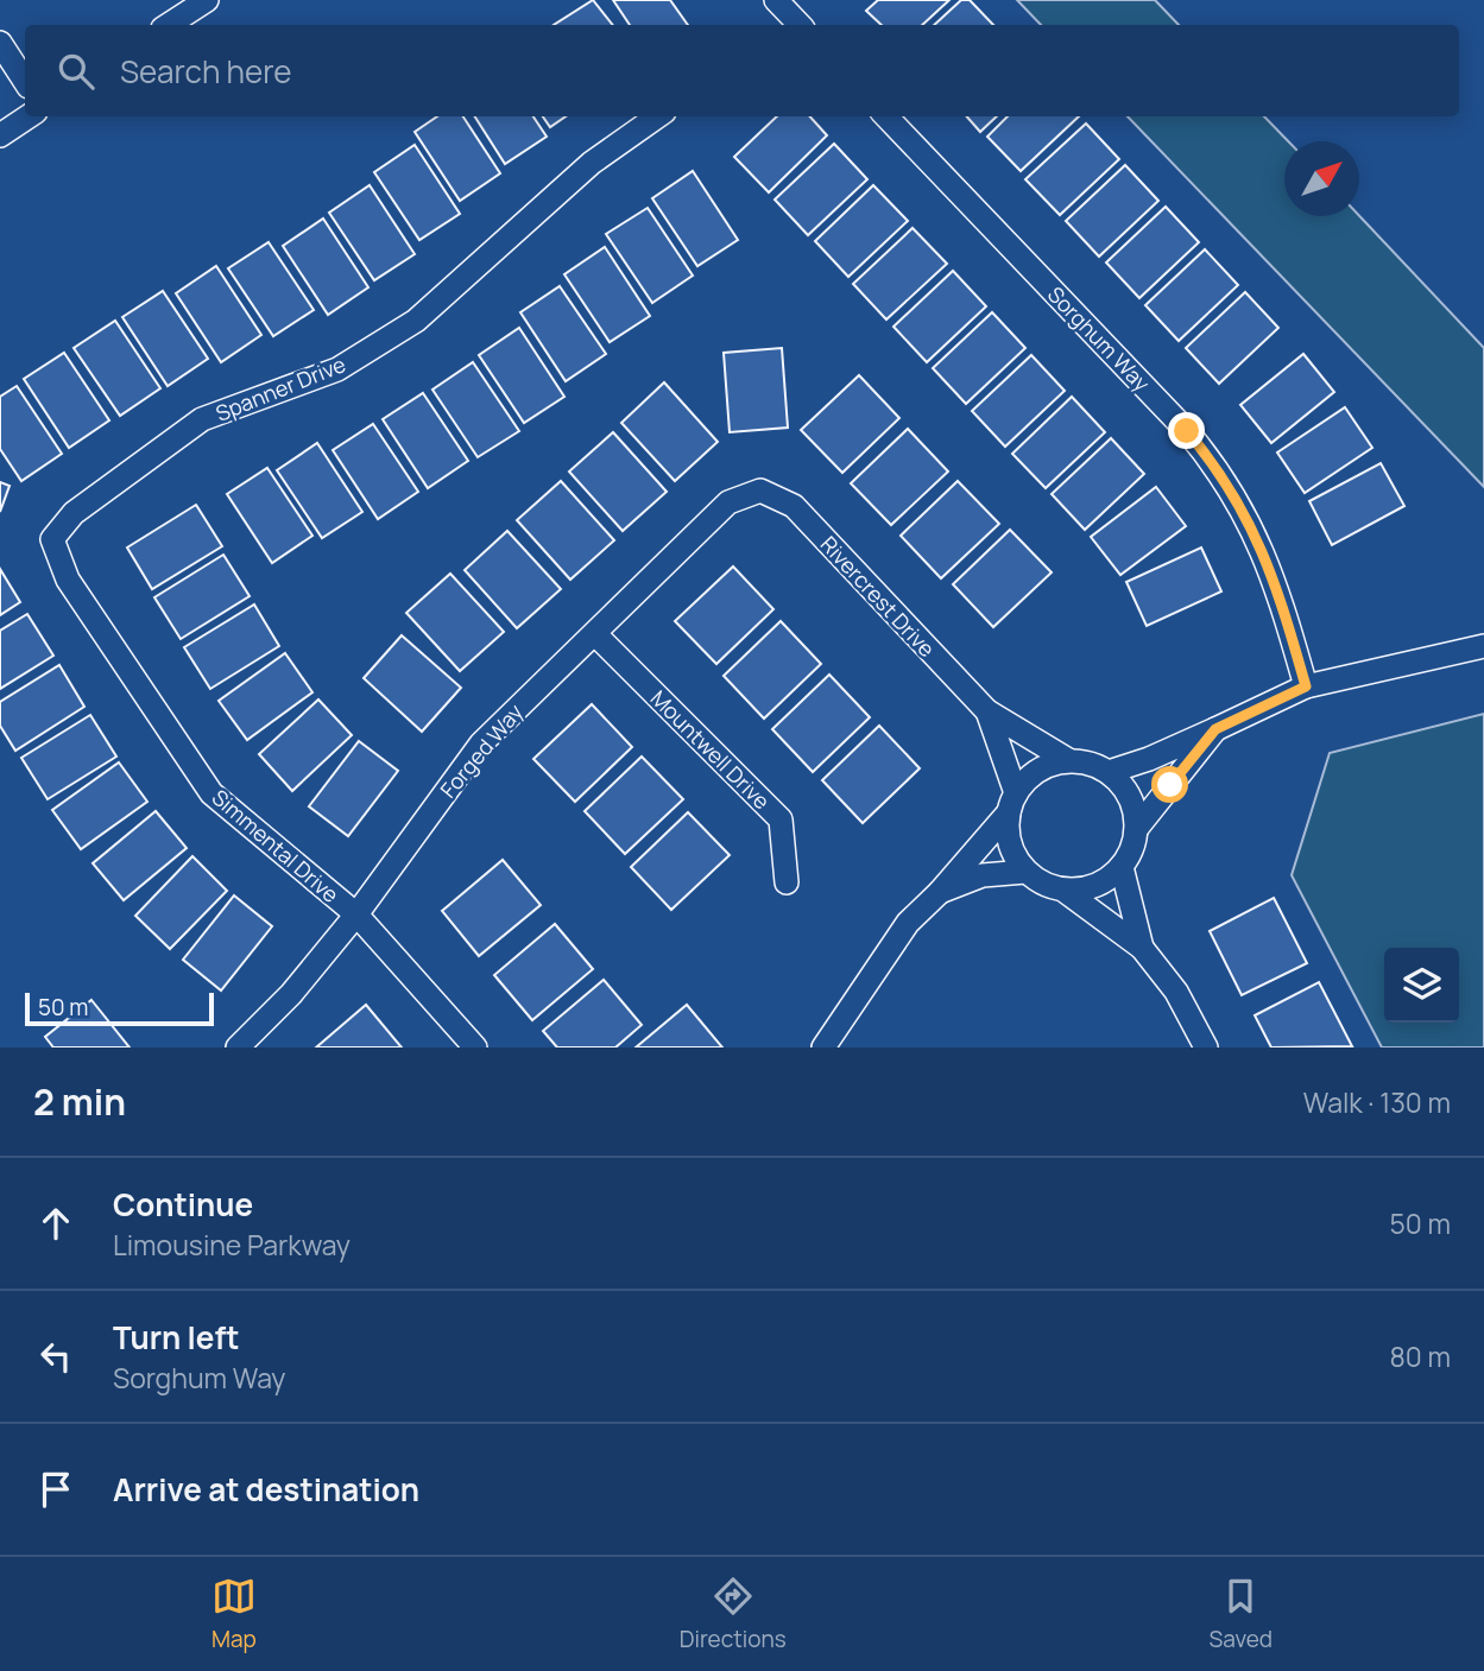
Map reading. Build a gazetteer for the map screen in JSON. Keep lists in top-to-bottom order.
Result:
{
  "streets": {
    "street": [
      "Sorghum Way",
      "Spanner Drive",
      "Rivercrest Drive",
      "Mountwell Drive",
      "Forged Way",
      "Simmental Drive"
    ]
  },
  "crossings": [
    ["Spanner Drive", "Simmental Drive"],
    ["Rivercrest Drive", "Forged Way"],
    ["Mountwell Drive", "Forged Way"],
    ["Forged Way", "Simmental Drive"]
  ],
  "scale_bar": "50 m",
  "north": "top right",
  "page": {
    "search": "Search here",
    "scale": "50 m",
    "heading": ["2 min", "Walk · 130 m"],
    "list": [
      ["Continue", "Limousine Parkway", "50 m"],
      ["Turn left", "Sorghum Way", "80 m"],
      "Arrive at destination"
    ],
    "nav": ["Map", "Directions", "Saved"]
  }
}
